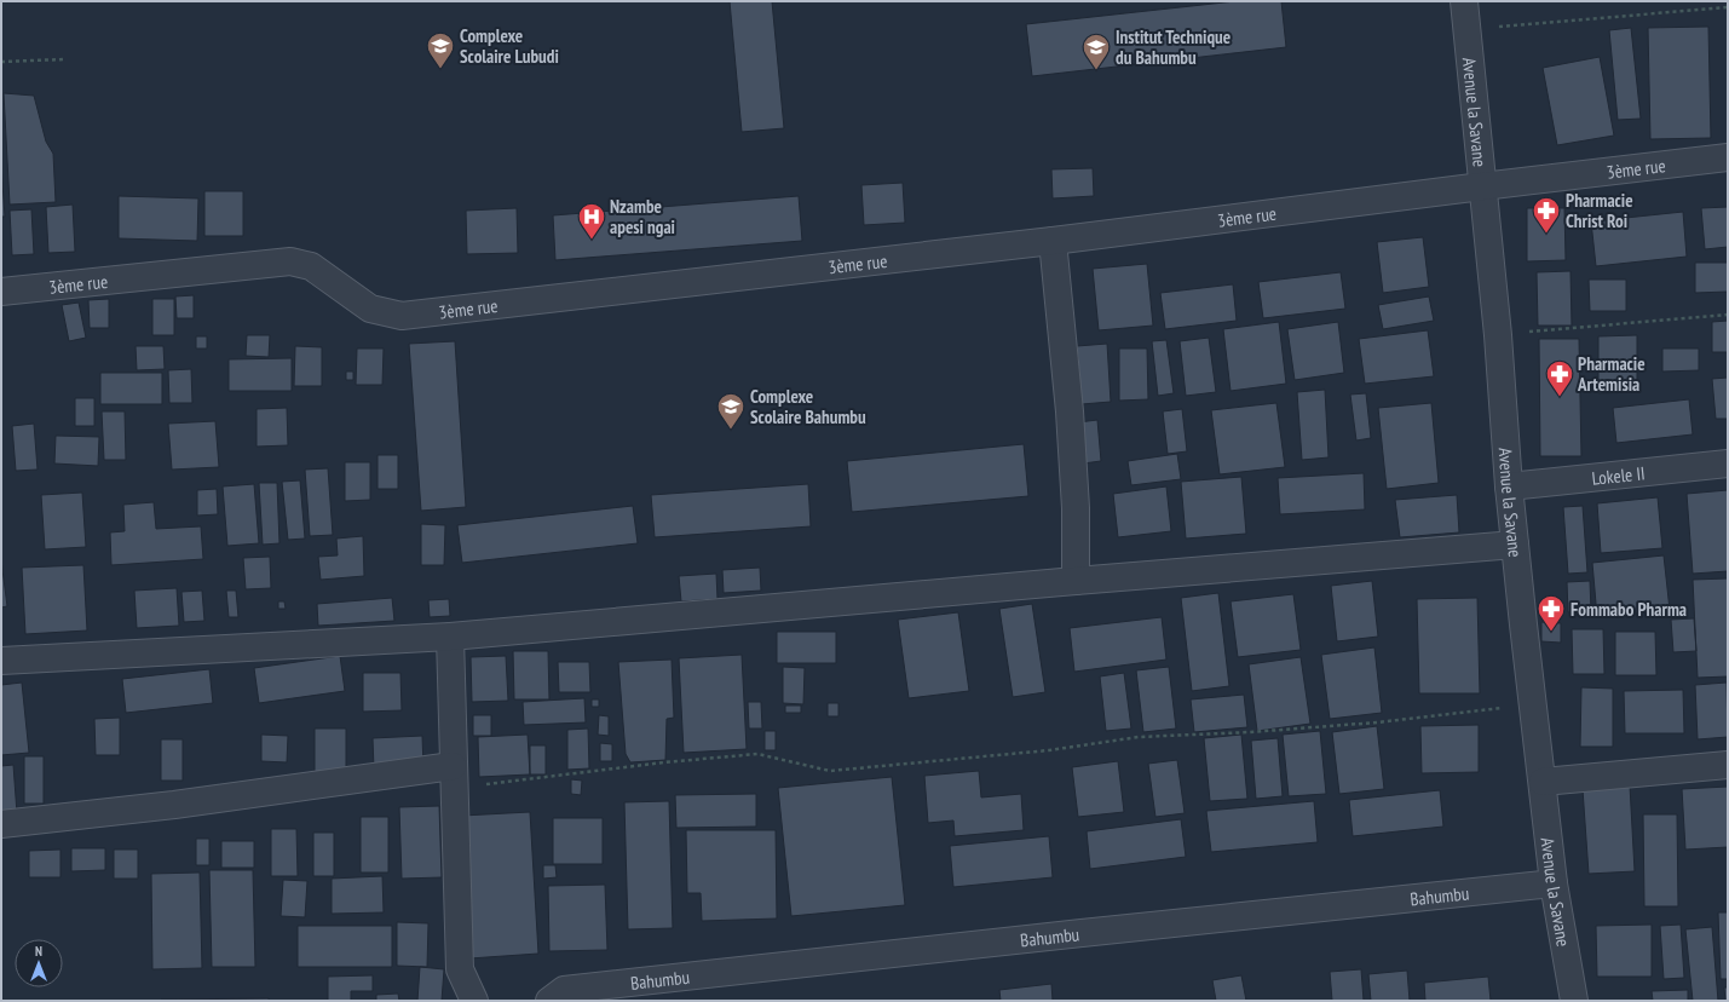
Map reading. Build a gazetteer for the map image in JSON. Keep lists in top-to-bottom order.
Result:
{
  "streets": {
    "street": [
      "Avenue la Savane",
      "3ème rue",
      "Lokele II",
      "Bahumbu"
    ]
  },
  "crossings": [
    ["Avenue la Savane", "3ème rue"],
    ["Avenue la Savane", "Lokele II"],
    ["Avenue la Savane", "Bahumbu"]
  ],
  "places": {
    "school or university": ["Complexe Scolaire Lubudi", "Institut Technique du Bahumbu", "Complexe Scolaire Bahumbu"],
    "pharmacy": ["Pharmacie Christ Roi", "Pharmacie Artemisia", "Fommabo Pharma"],
    "hospital": ["Nzambe apesi ngai"]
  },
  "north": "top"
}
